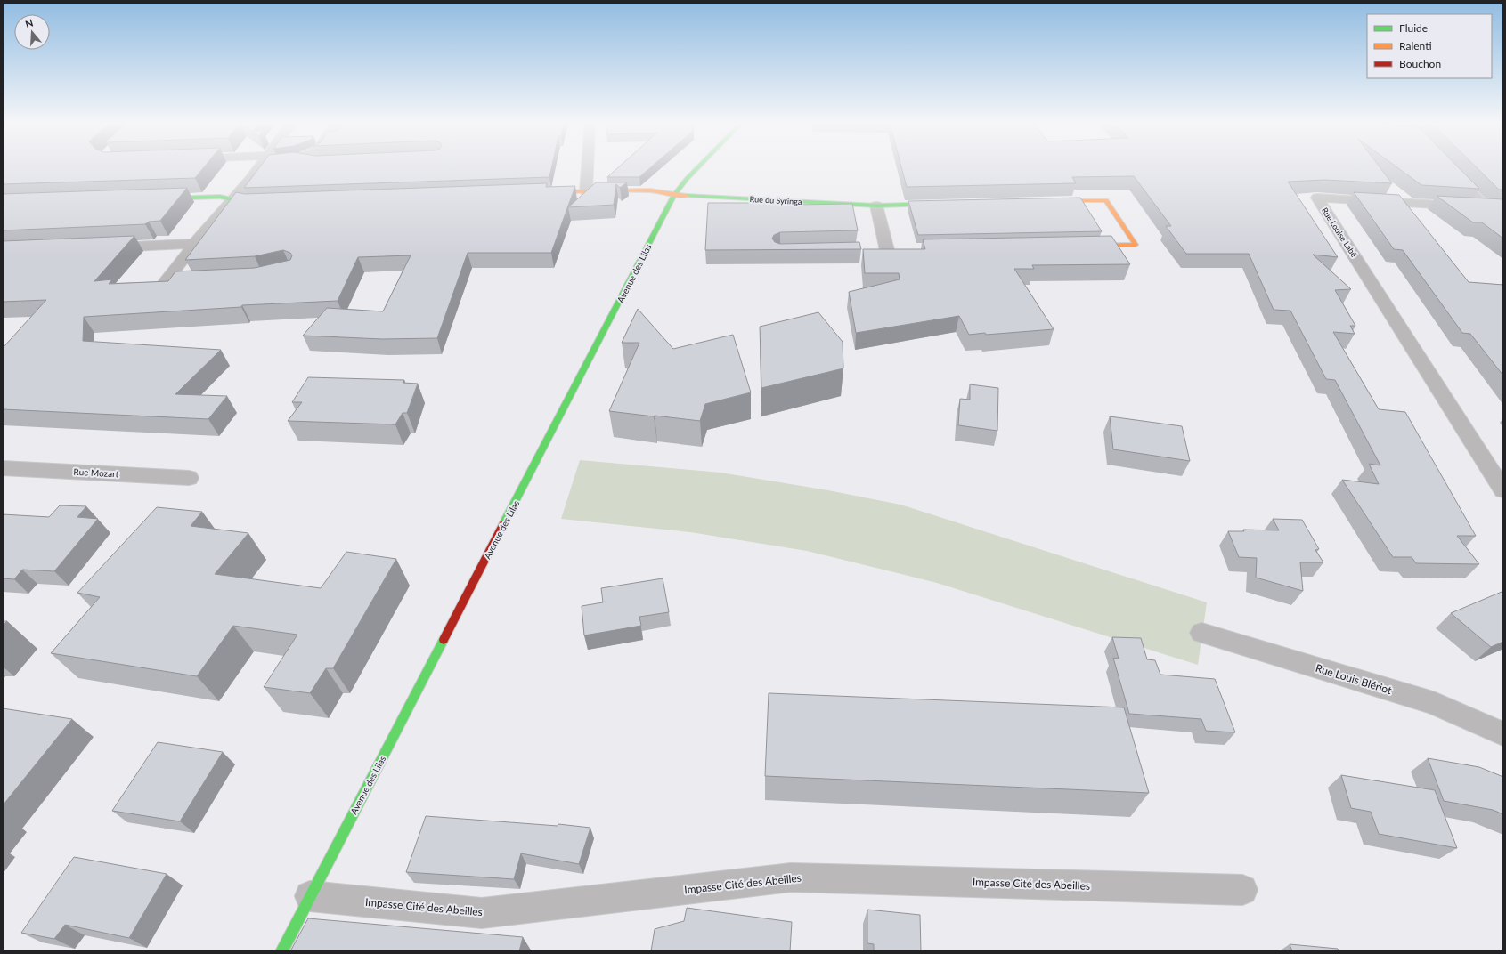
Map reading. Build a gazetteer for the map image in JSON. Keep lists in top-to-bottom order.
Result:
{
  "streets": {
    "street": [
      "Rue du Syringa",
      "Rue Louise Labé",
      "Avenue des Lilas",
      "Rue Mozart",
      "Rue Louis Blériot",
      "Impasse Cité des Abeilles"
    ]
  },
  "crossings": [
    ["Rue du Syringa", "Avenue des Lilas"],
    ["Avenue des Lilas", "Impasse Cité des Abeilles"]
  ],
  "legend": ["Fluide", "Ralenti", "Bouchon"],
  "north": "top"
}
